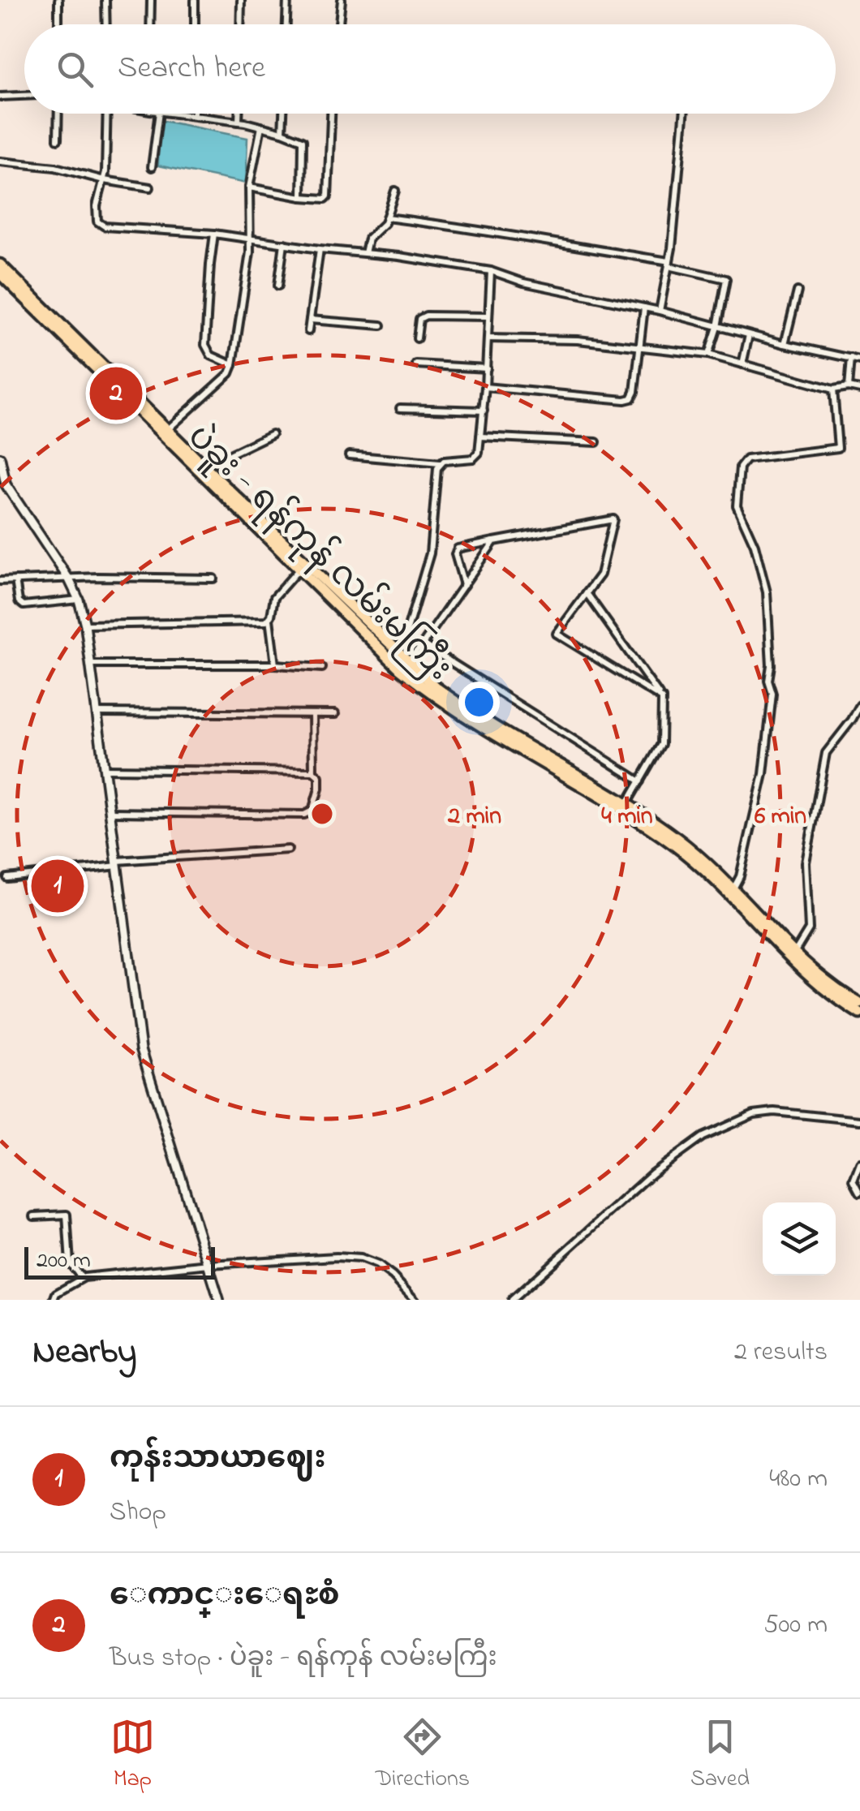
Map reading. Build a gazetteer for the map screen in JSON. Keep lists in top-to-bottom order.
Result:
{
  "streets": {
    "highway": ["ပဲခူး - ရန်ကုန် လမ်းမကြီး"]
  },
  "scale_bar": "200 m",
  "page": {
    "search": "Search here",
    "pins": ["2", "1"],
    "scale": "200 m",
    "heading": ["Nearby", "2 results"],
    "list": [
      {
        "mark": "1",
        "name": "ကုန်းသာယာဈေး",
        "note": "Shop",
        "value": "480 m"
      },
      {
        "mark": "2",
        "name": "ေကာင္းေရႊစံ",
        "note": "Bus stop · ပဲခူး - ရန်ကုန် လမ်းမကြီး",
        "value": "500 m"
      }
    ],
    "nav": ["Map", "Directions", "Saved"]
  },
  "rings": ["2 min", "4 min", "6 min"]
}
